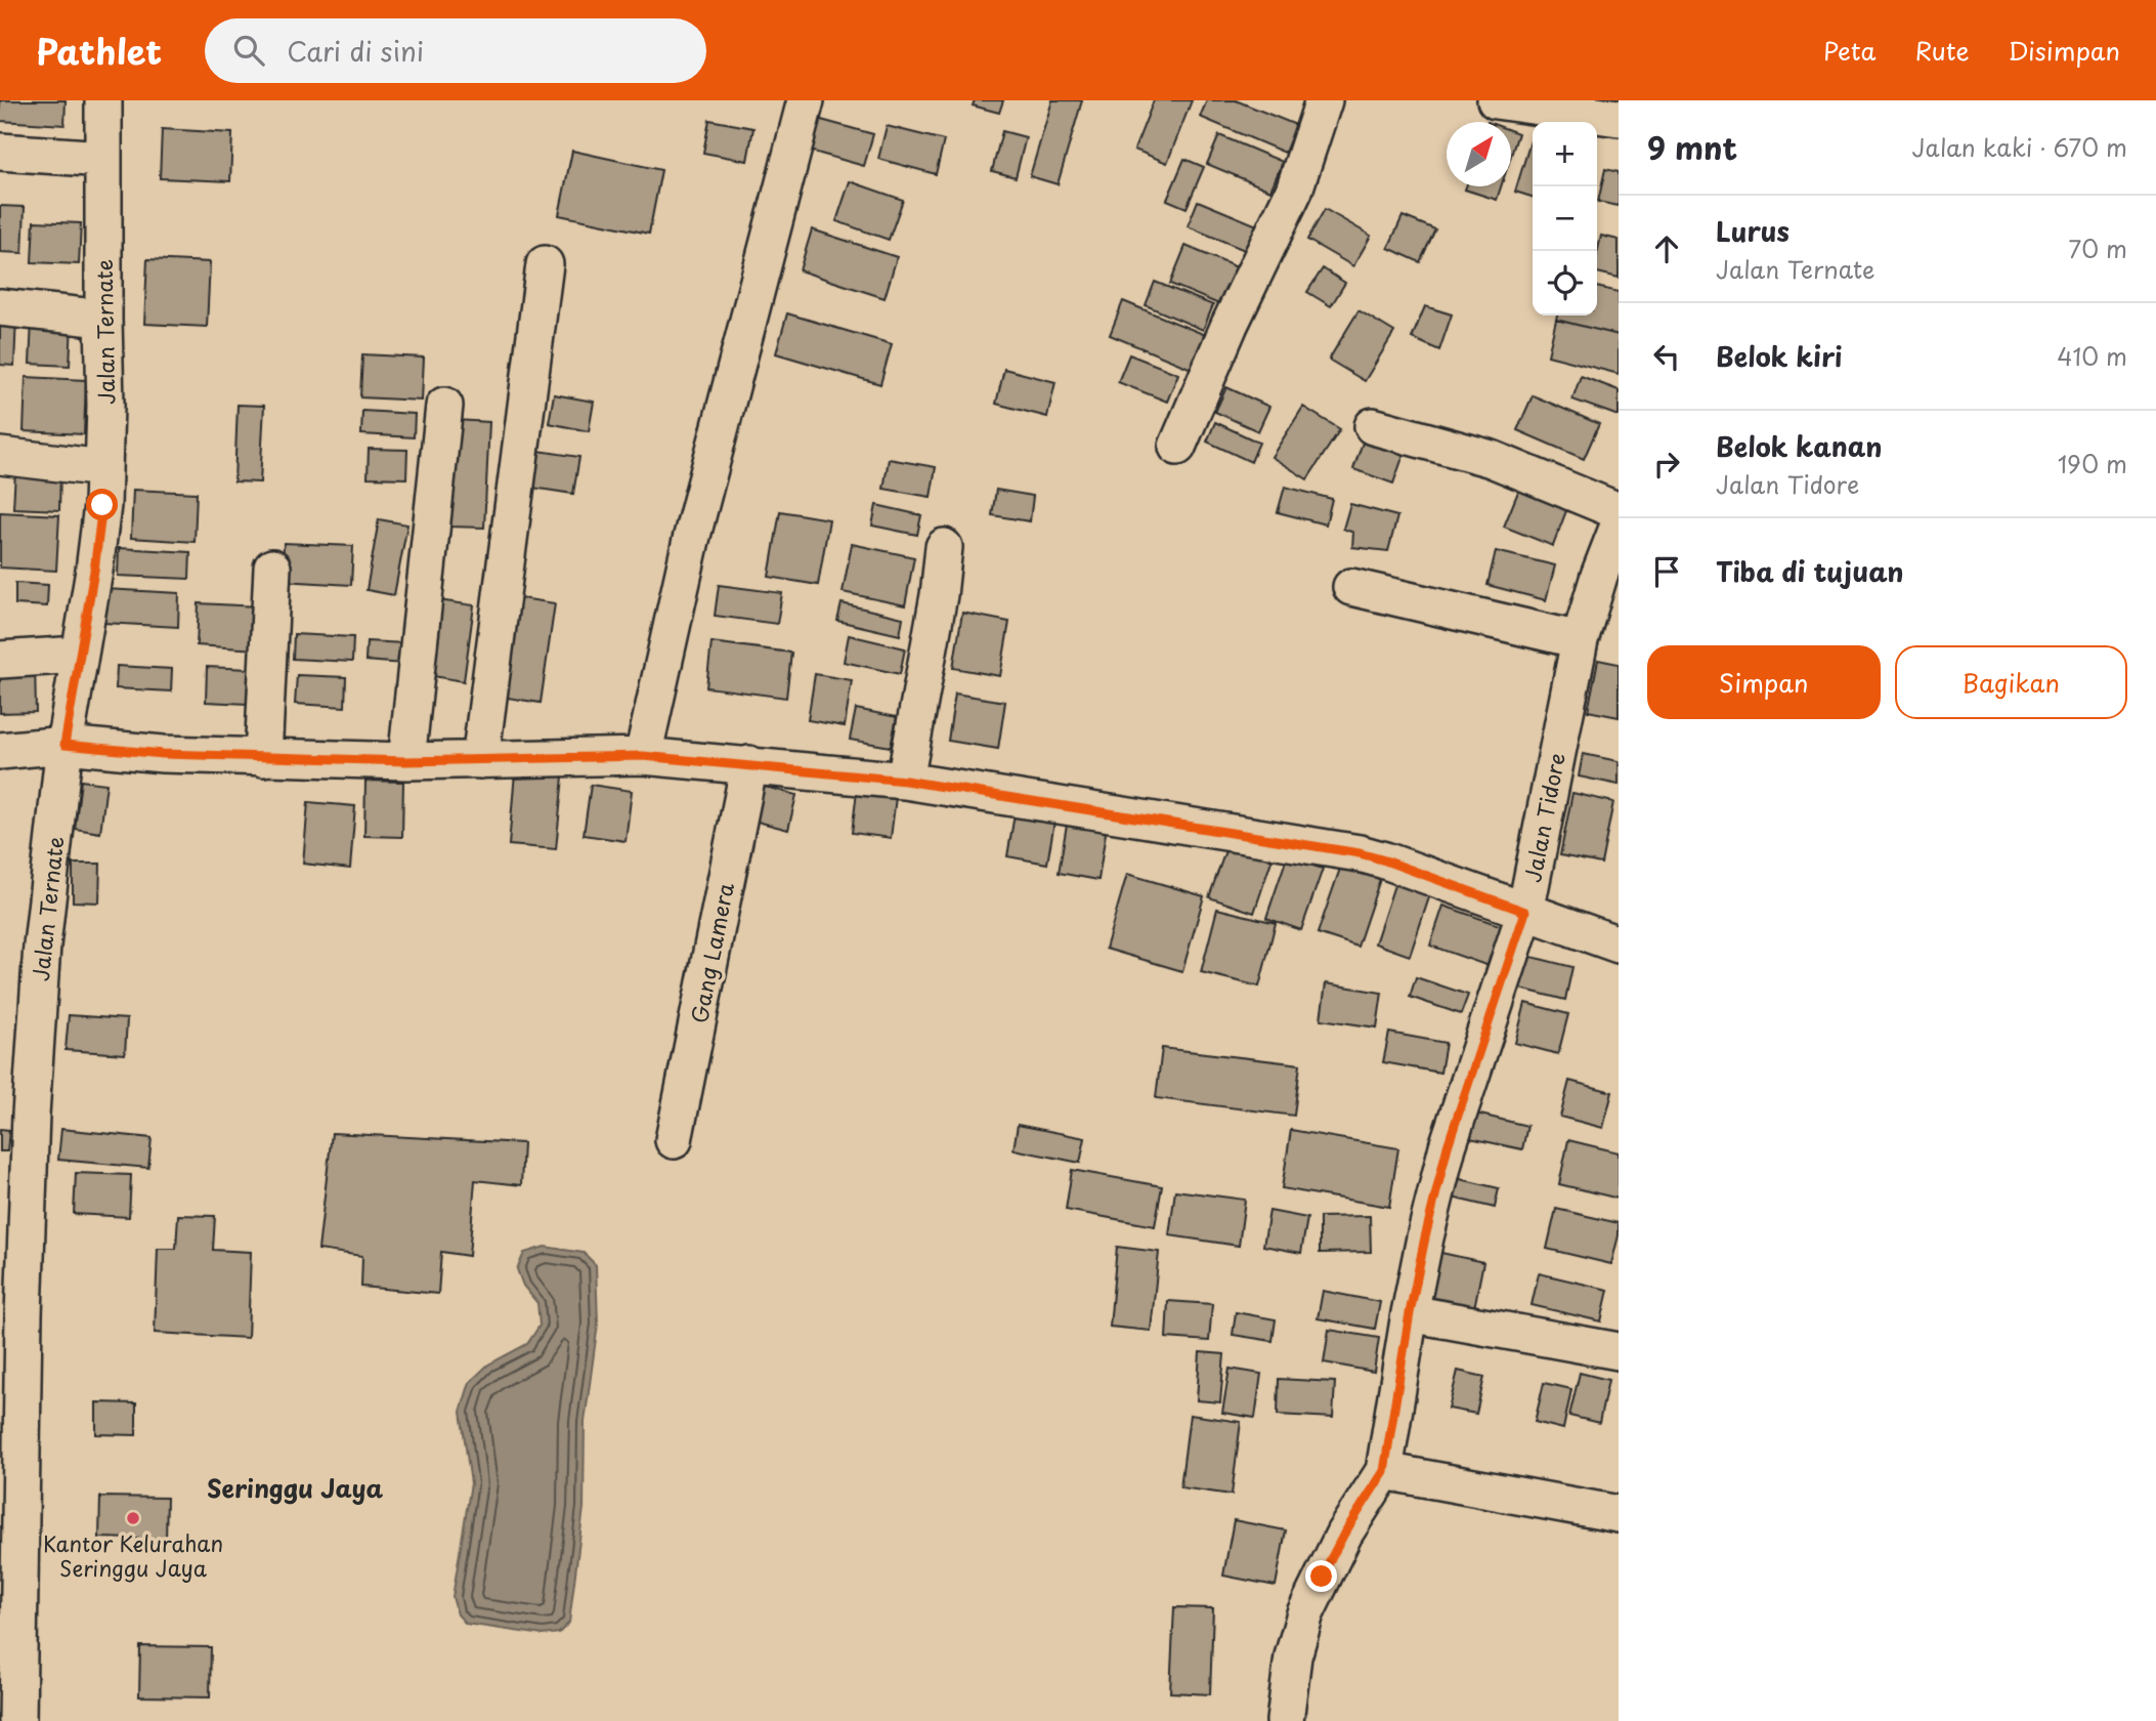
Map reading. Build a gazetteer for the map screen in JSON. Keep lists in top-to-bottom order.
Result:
{
  "streets": {
    "street": ["Jalan Ternate", "Jalan Tidore", "Gang Lamera"]
  },
  "districts": ["Seringgu Jaya"],
  "places": ["Kantor Kelurahan Seringgu Jaya"],
  "north": "top right",
  "page": {
    "header": "Pathlet",
    "search": "Cari di sini",
    "nav": ["Peta", "Rute", "Disimpan"],
    "heading": ["9 mnt", "Jalan kaki · 670 m"],
    "map_buttons": ["+", "−"],
    "list": [
      ["Lurus", "Jalan Ternate", "70 m"],
      ["Belok kiri", "410 m"],
      ["Belok kanan", "Jalan Tidore", "190 m"],
      "Tiba di tujuan"
    ],
    "buttons": ["Simpan", "Bagikan"]
  }
}
